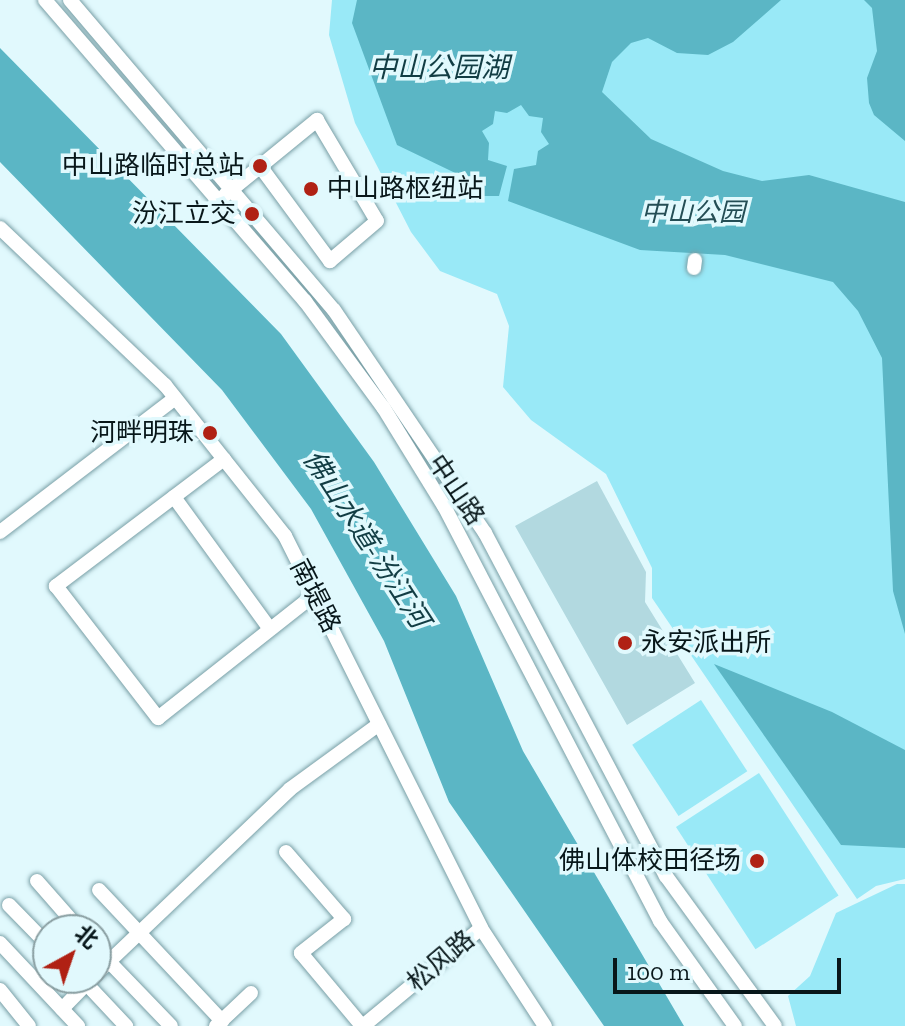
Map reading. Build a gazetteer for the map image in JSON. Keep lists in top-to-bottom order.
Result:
{
  "streets": {
    "street": ["中山路", "南堤路", "松风路"]
  },
  "crossings": [
    ["南堤路", "松风路"]
  ],
  "water": ["中山公园湖", "佛山水道-汾江河"],
  "parks": ["中山公园"],
  "places": [
    "中山路临时总站",
    "中山路枢纽站",
    "汾江立交",
    "河畔明珠",
    "永安派出所",
    "佛山体校田径场"
  ],
  "scale_bar": "100 m",
  "north": "top right"
}
